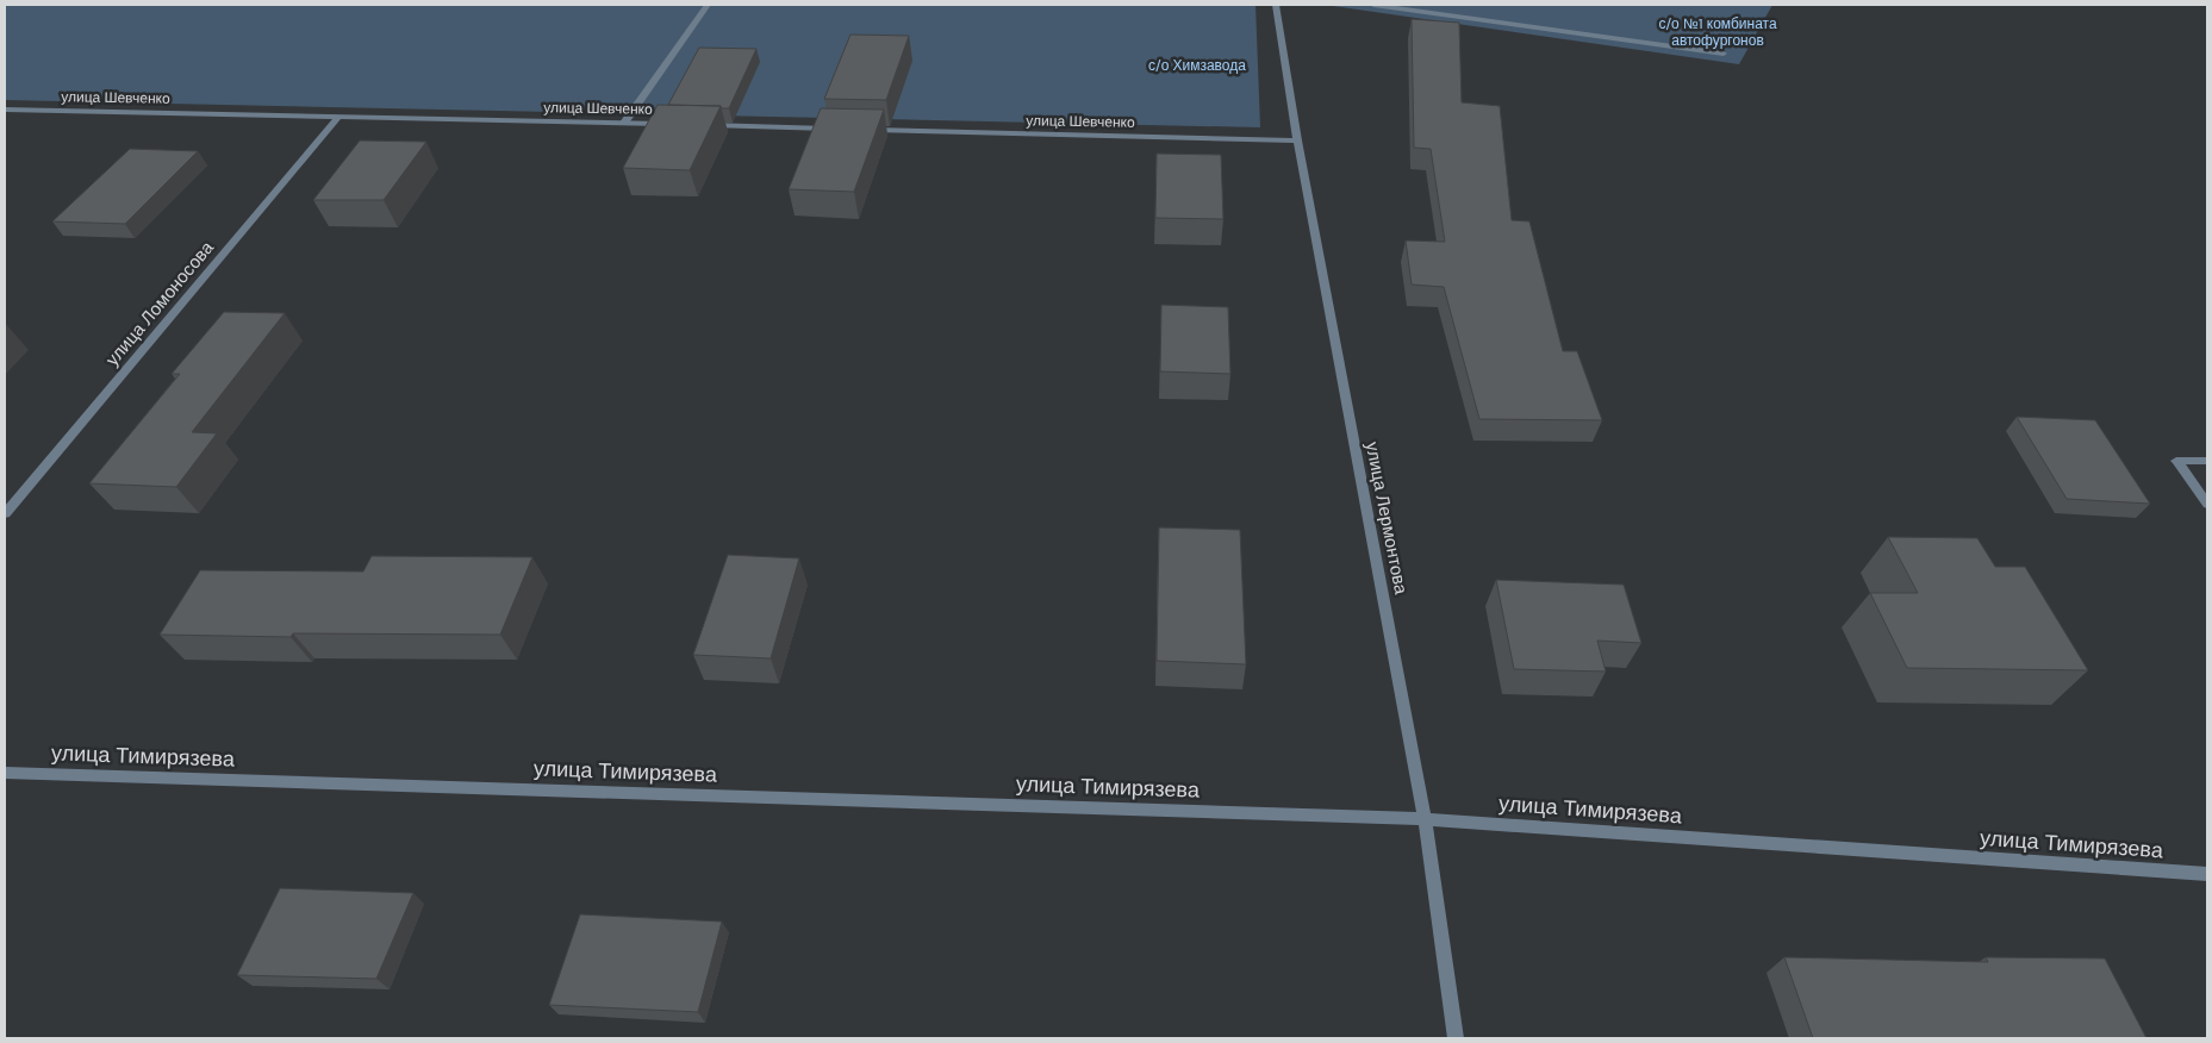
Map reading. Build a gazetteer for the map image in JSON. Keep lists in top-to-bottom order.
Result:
{
  "streets": {
    "street": [
      "улица Шевченко",
      "улица Ломоносова",
      "улица Лермонтова",
      "улица Тимирязева"
    ]
  },
  "crossings": [
    ["улица Шевченко", "улица Ломоносова"],
    ["улица Шевченко", "улица Лермонтова"],
    ["улица Лермонтова", "улица Тимирязева"]
  ],
  "parks": ["с/о №1 комбината автофургонов", "с/о Химзавода"]
}
